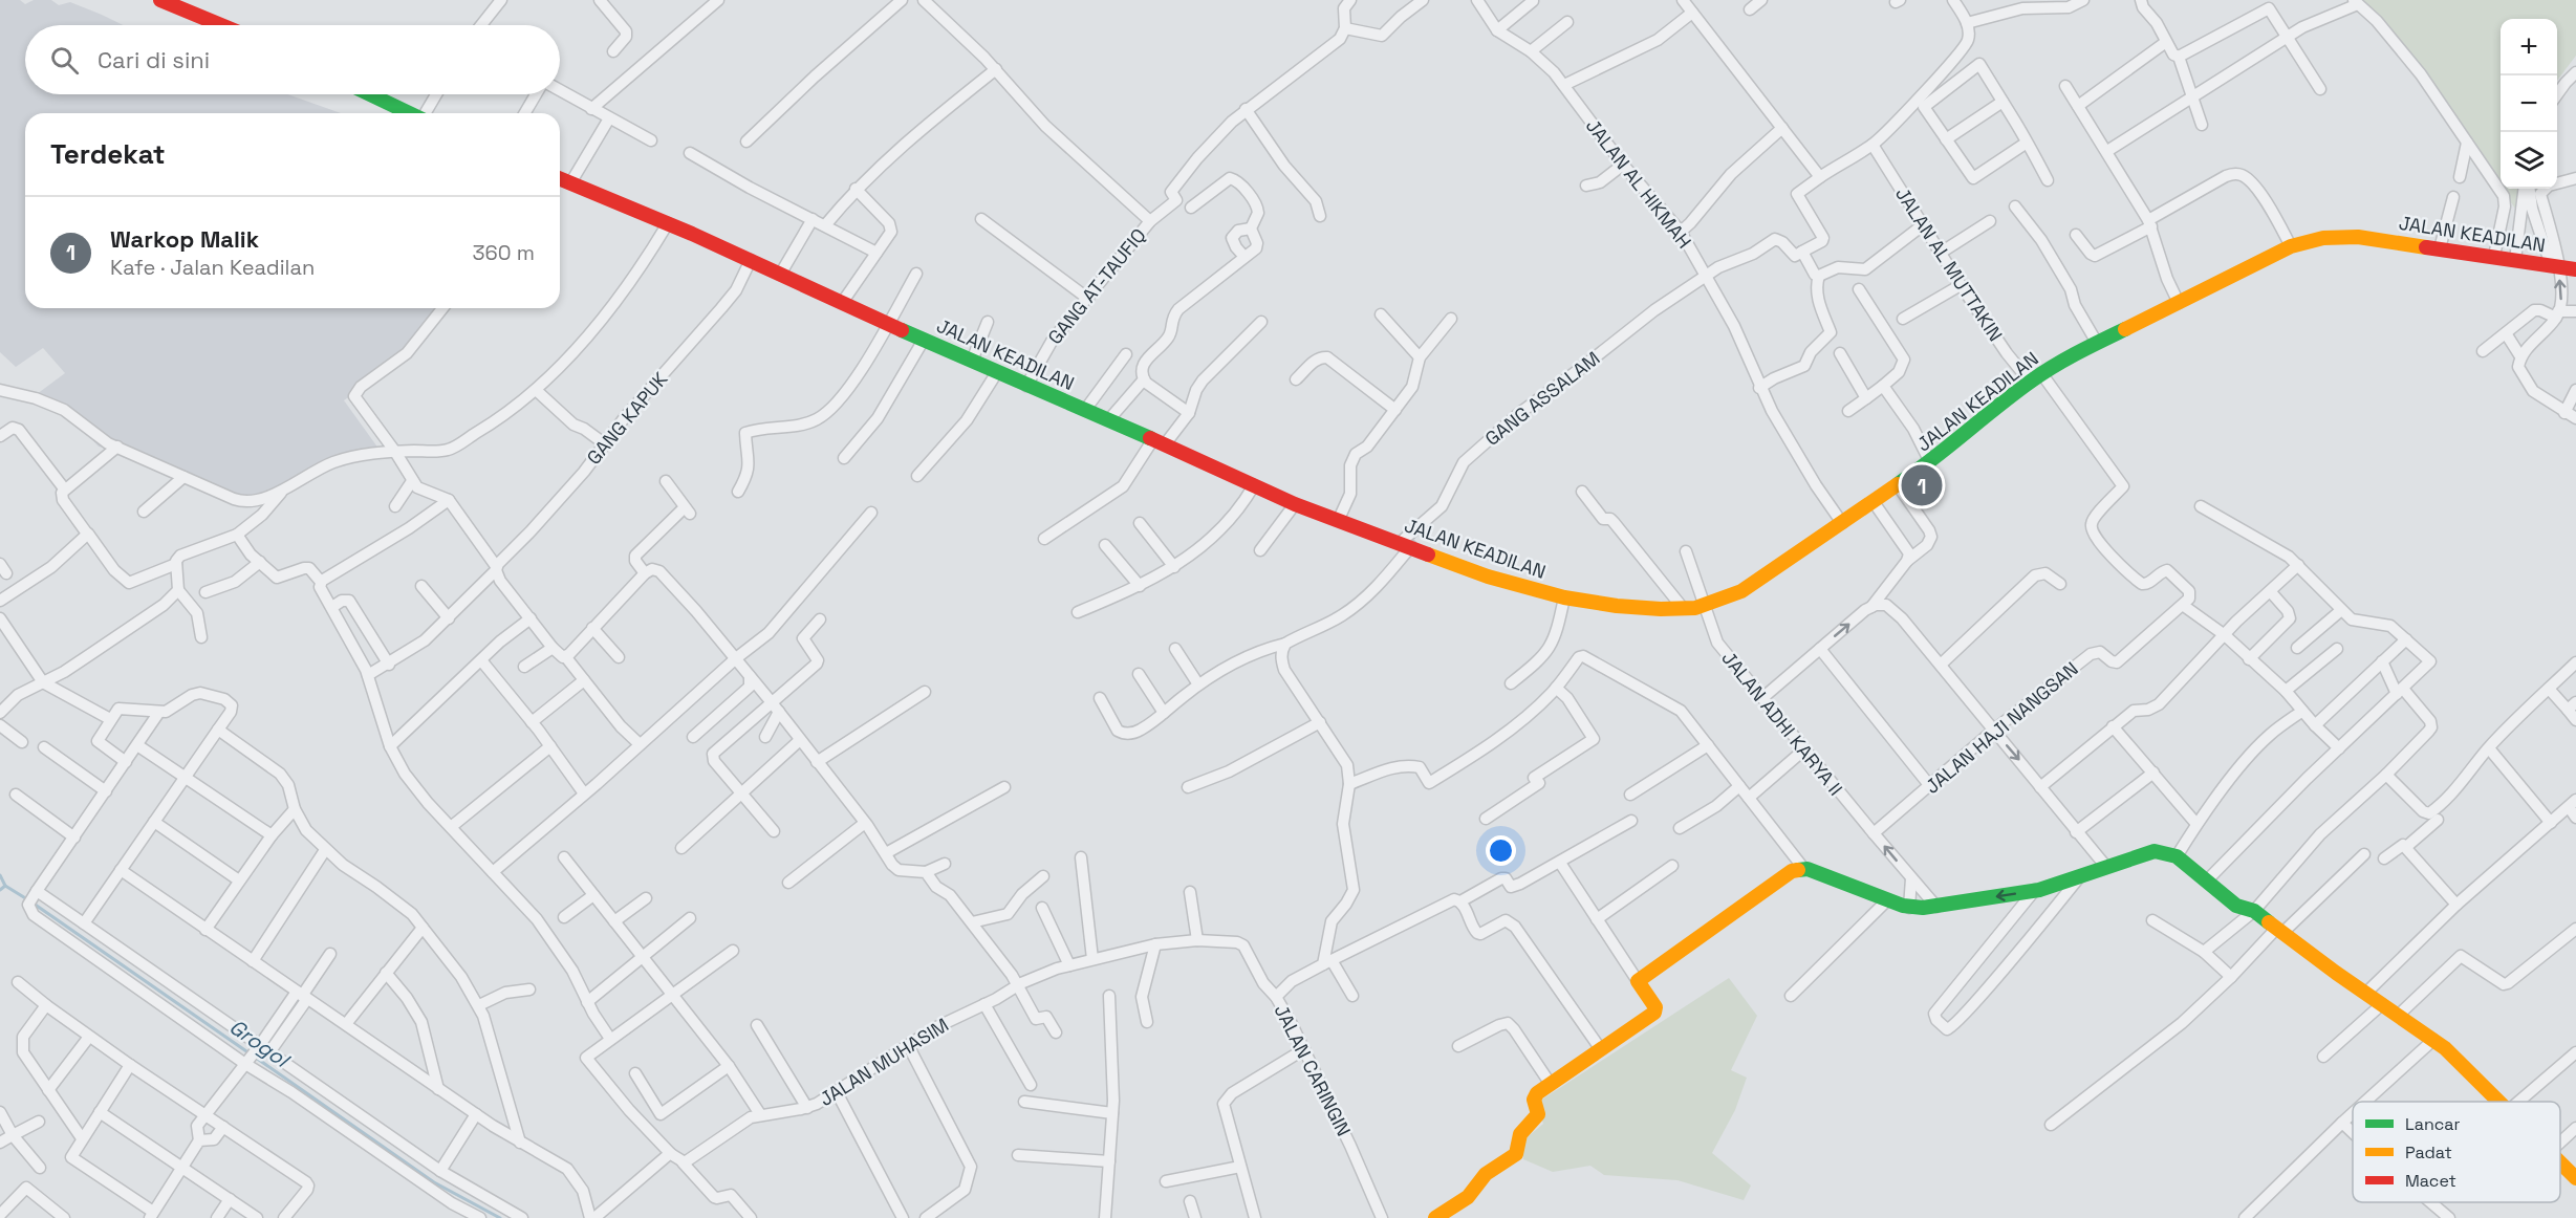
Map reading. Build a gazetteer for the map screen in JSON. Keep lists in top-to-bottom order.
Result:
{
  "streets": {
    "main road": ["JALAN KEADILAN"],
    "street": [
      "JALAN AL HIKMAH",
      "JALAN AL MUTTAKIN",
      "GANG AT-TAUFIQ",
      "GANG ASSALAM",
      "GANG KAPUK",
      "JALAN ADHI KARYA II",
      "JALAN HAJI NANGSAN",
      "JALAN MUHASIM",
      "JALAN CARINGIN"
    ]
  },
  "crossings": [
    ["JALAN AL HIKMAH", "JALAN KEADILAN"],
    ["JALAN AL HIKMAH", "GANG ASSALAM"],
    ["JALAN KEADILAN", "JALAN AL MUTTAKIN"],
    ["JALAN KEADILAN", "GANG AT-TAUFIQ"],
    ["JALAN KEADILAN", "GANG ASSALAM"],
    ["JALAN KEADILAN", "GANG KAPUK"],
    ["JALAN KEADILAN", "JALAN ADHI KARYA II"],
    ["JALAN ADHI KARYA II", "JALAN HAJI NANGSAN"],
    ["JALAN MUHASIM", "JALAN CARINGIN"]
  ],
  "water": ["Grogol"],
  "legend": ["Lancar", "Padat", "Macet"],
  "page": {
    "map_buttons": ["+", "−"],
    "search": "Cari di sini",
    "heading": "Terdekat",
    "list": [
      {
        "mark": "1",
        "name": "Warkop Malik",
        "note": "Kafe · Jalan Keadilan",
        "value": "360 m"
      }
    ],
    "pins": "1"
  }
}
